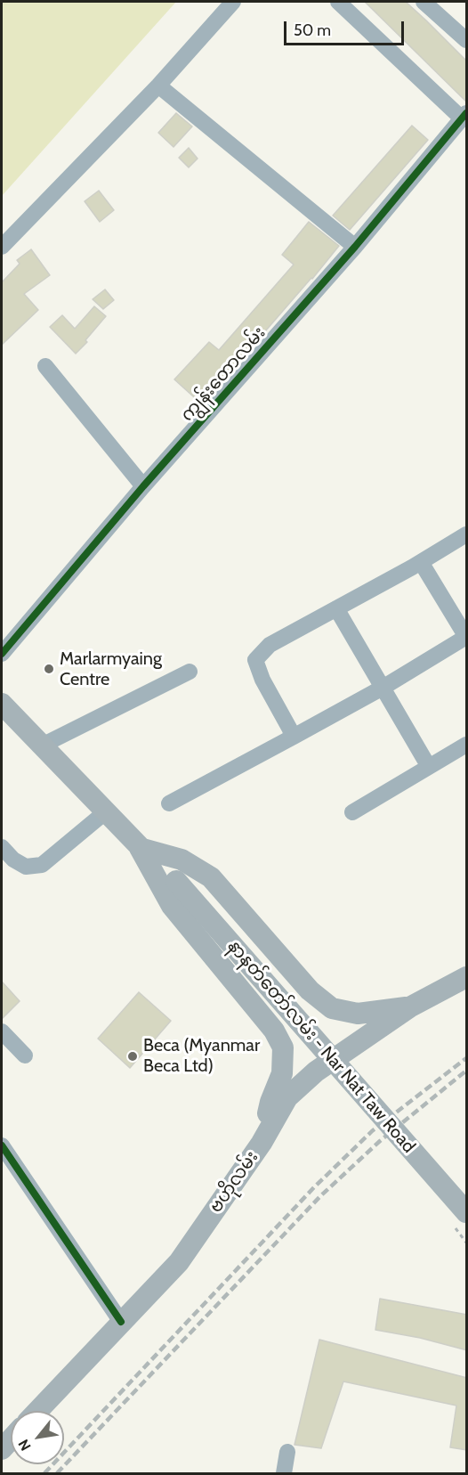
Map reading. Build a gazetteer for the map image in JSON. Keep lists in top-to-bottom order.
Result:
{
  "streets": {
    "main road": ["နာနတ်တော်လမ်း - Nar Nat Taw Road", "ဗဟိုလမ်း"],
    "street": ["ကျွန်းတောလမ်း"]
  },
  "places": ["Marlarmyaing Centre", "Beca (Myanmar Beca Ltd)"],
  "scale_bar": "50 m",
  "north": "bottom left"
}
